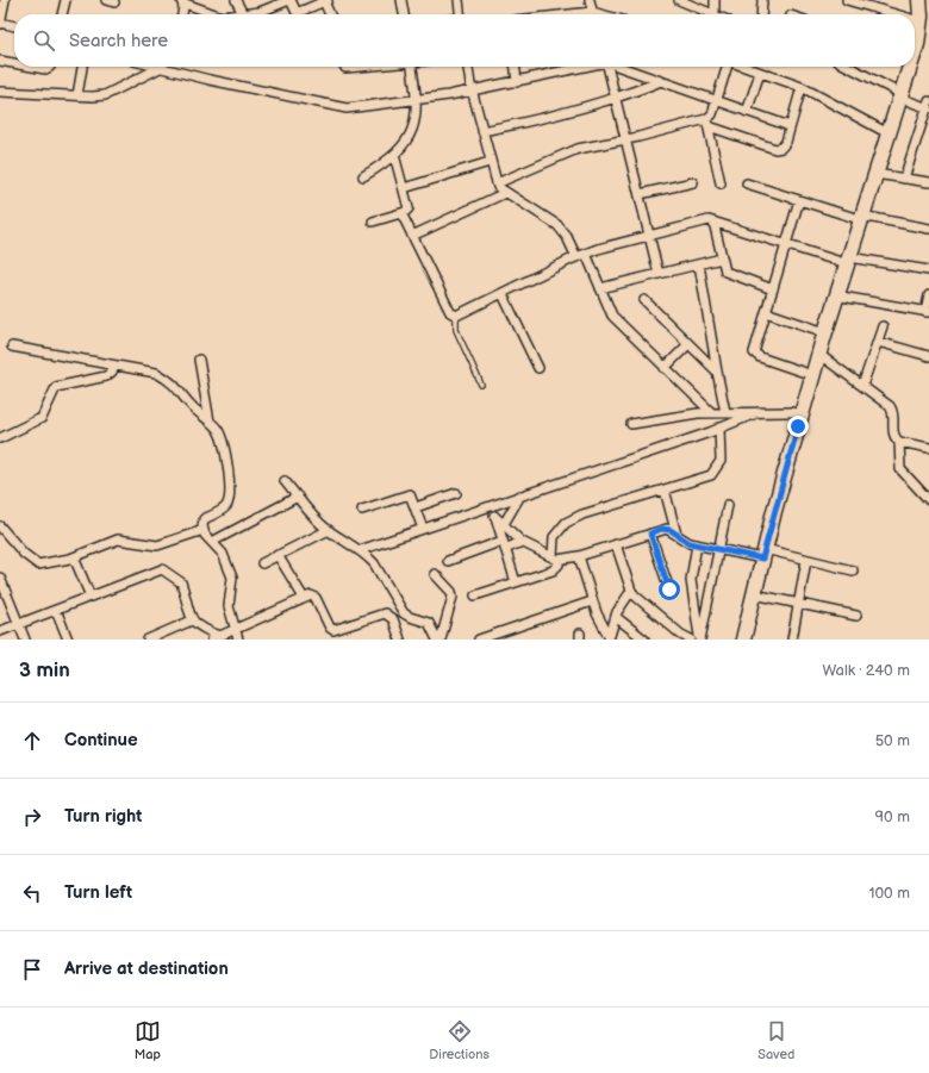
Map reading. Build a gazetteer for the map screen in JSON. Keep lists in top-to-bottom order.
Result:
{
  "page": {
    "search": "Search here",
    "heading": ["3 min", "Walk · 240 m"],
    "list": [
      ["Continue", "50 m"],
      ["Turn right", "90 m"],
      ["Turn left", "100 m"],
      "Arrive at destination"
    ],
    "nav": ["Map", "Directions", "Saved"]
  }
}
